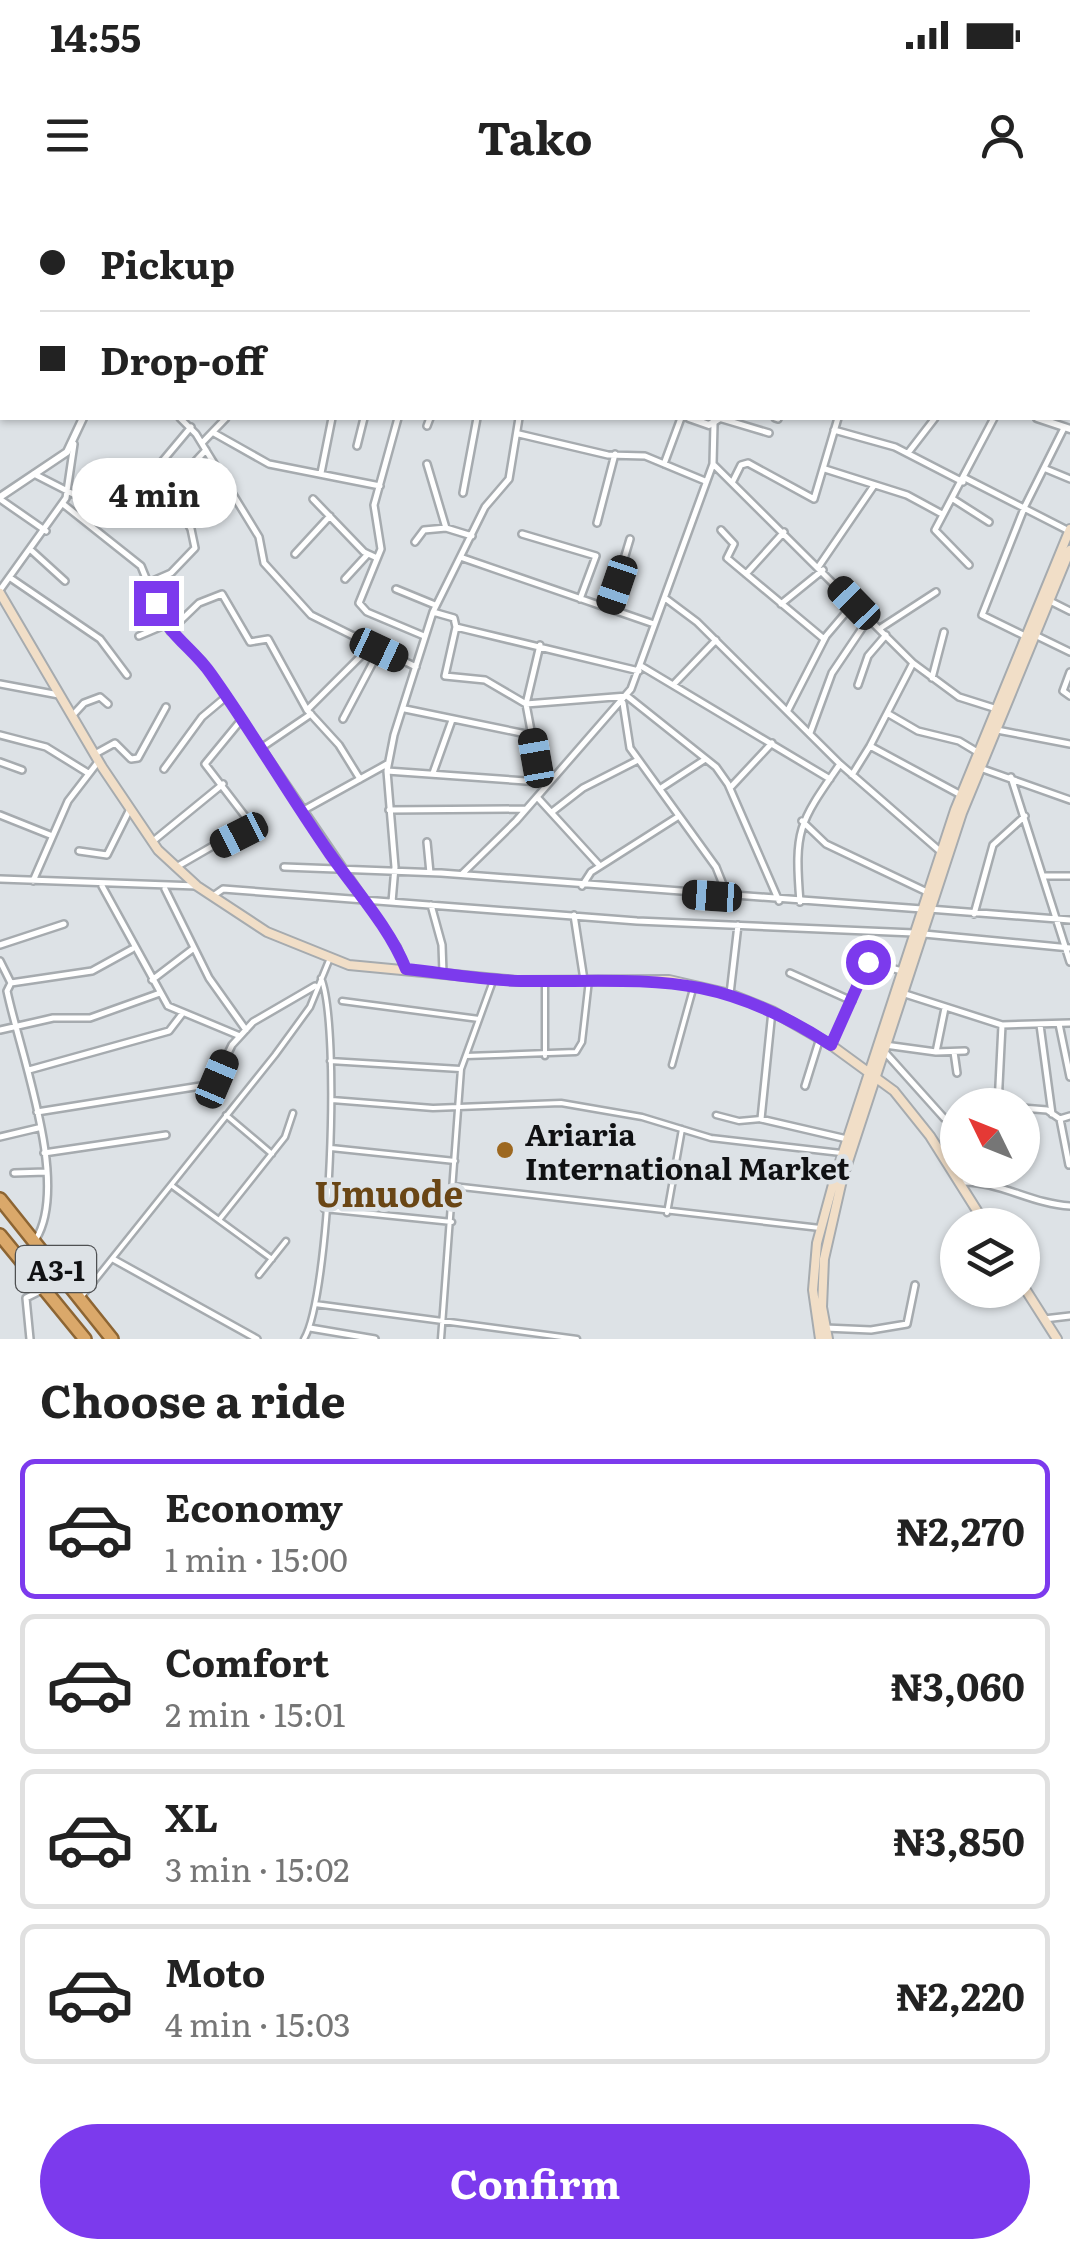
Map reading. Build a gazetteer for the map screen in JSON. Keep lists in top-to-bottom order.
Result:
{
  "streets": {
    "highway": ["A3-1"]
  },
  "districts": ["Umuode"],
  "places": ["Ariaria International Market"],
  "north": "top left",
  "page": {
    "status": "14:55",
    "header": "Tako",
    "banner": ["Pickup", "Drop-off"],
    "bubble": "4 min",
    "heading": "Choose a ride",
    "list": [
      {
        "name": "Economy",
        "note": "1 min · 15:00",
        "value": "₦2,270"
      },
      {
        "name": "Comfort",
        "note": "2 min · 15:01",
        "value": "₦3,060"
      },
      {
        "name": "XL",
        "note": "3 min · 15:02",
        "value": "₦3,850"
      },
      {
        "name": "Moto",
        "note": "4 min · 15:03",
        "value": "₦2,220"
      }
    ],
    "buttons": "Confirm"
  }
}
